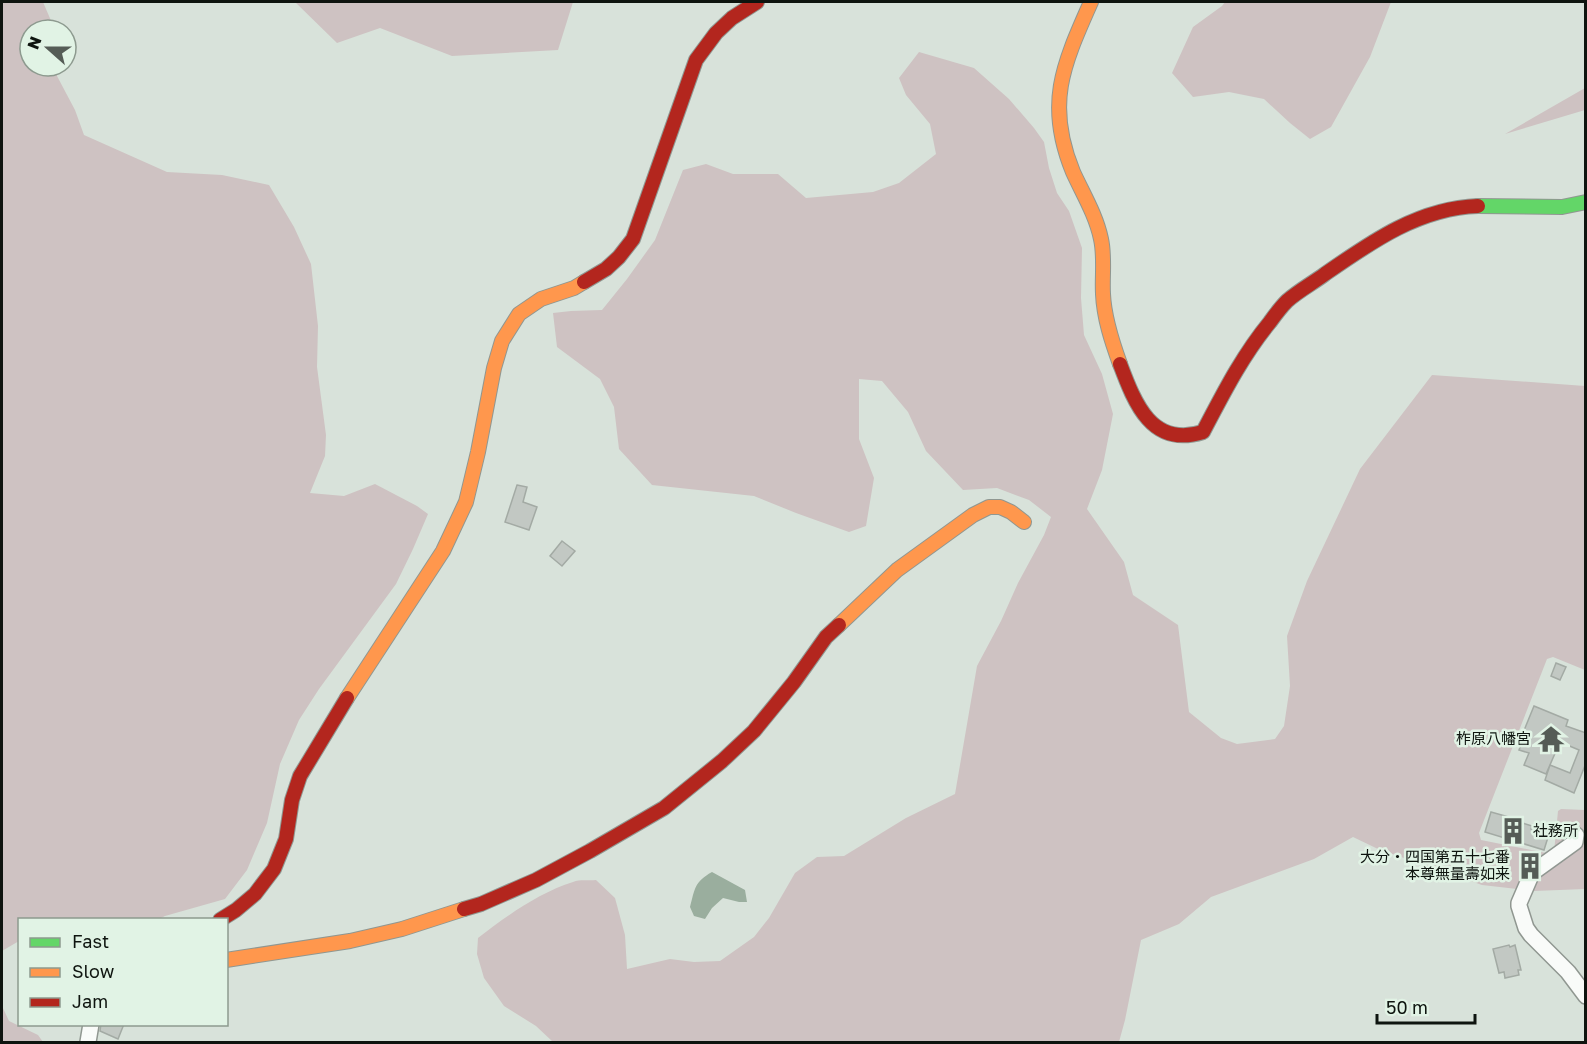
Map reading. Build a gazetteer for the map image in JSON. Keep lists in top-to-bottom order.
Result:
{
  "places": {
    "temple": ["柞原八幡宮"],
    "building": ["社務所", "大分・四国第五十七番 本尊無量壽如来"]
  },
  "legend": ["Fast", "Slow", "Jam"],
  "scale_bar": "50 m",
  "north": "left"
}
